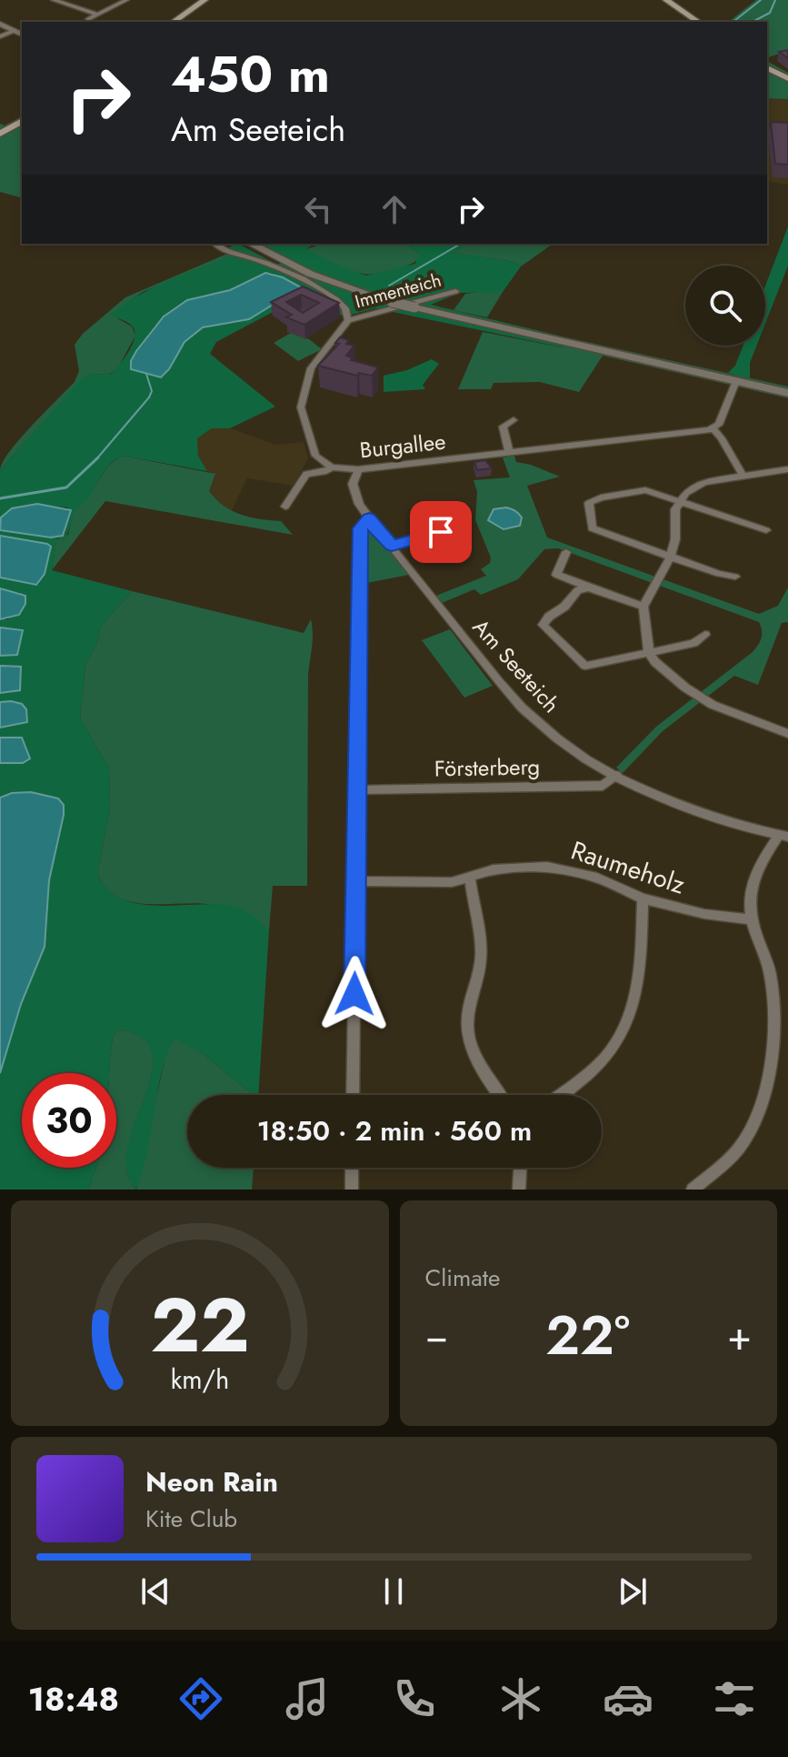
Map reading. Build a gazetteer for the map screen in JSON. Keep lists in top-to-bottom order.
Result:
{
  "streets": {
    "street": [
      "Immenteich",
      "Burgallee",
      "Am Seeteich",
      "Försterberg",
      "Raumeholz"
    ]
  },
  "crossings": [
    ["Burgallee", "Am Seeteich"],
    ["Am Seeteich", "Försterberg"]
  ],
  "page": {
    "turn": ["450 m", "Am Seeteich"],
    "limit": "30",
    "trip": "18:50 · 2 min · 560 m",
    "tile": "Climate",
    "heat": ["−", "22°", "+"],
    "song": ["Neon Rain", "Kite Club"],
    "tabs": "18:48",
    "gauge": ["22", "km/h"]
  }
}
